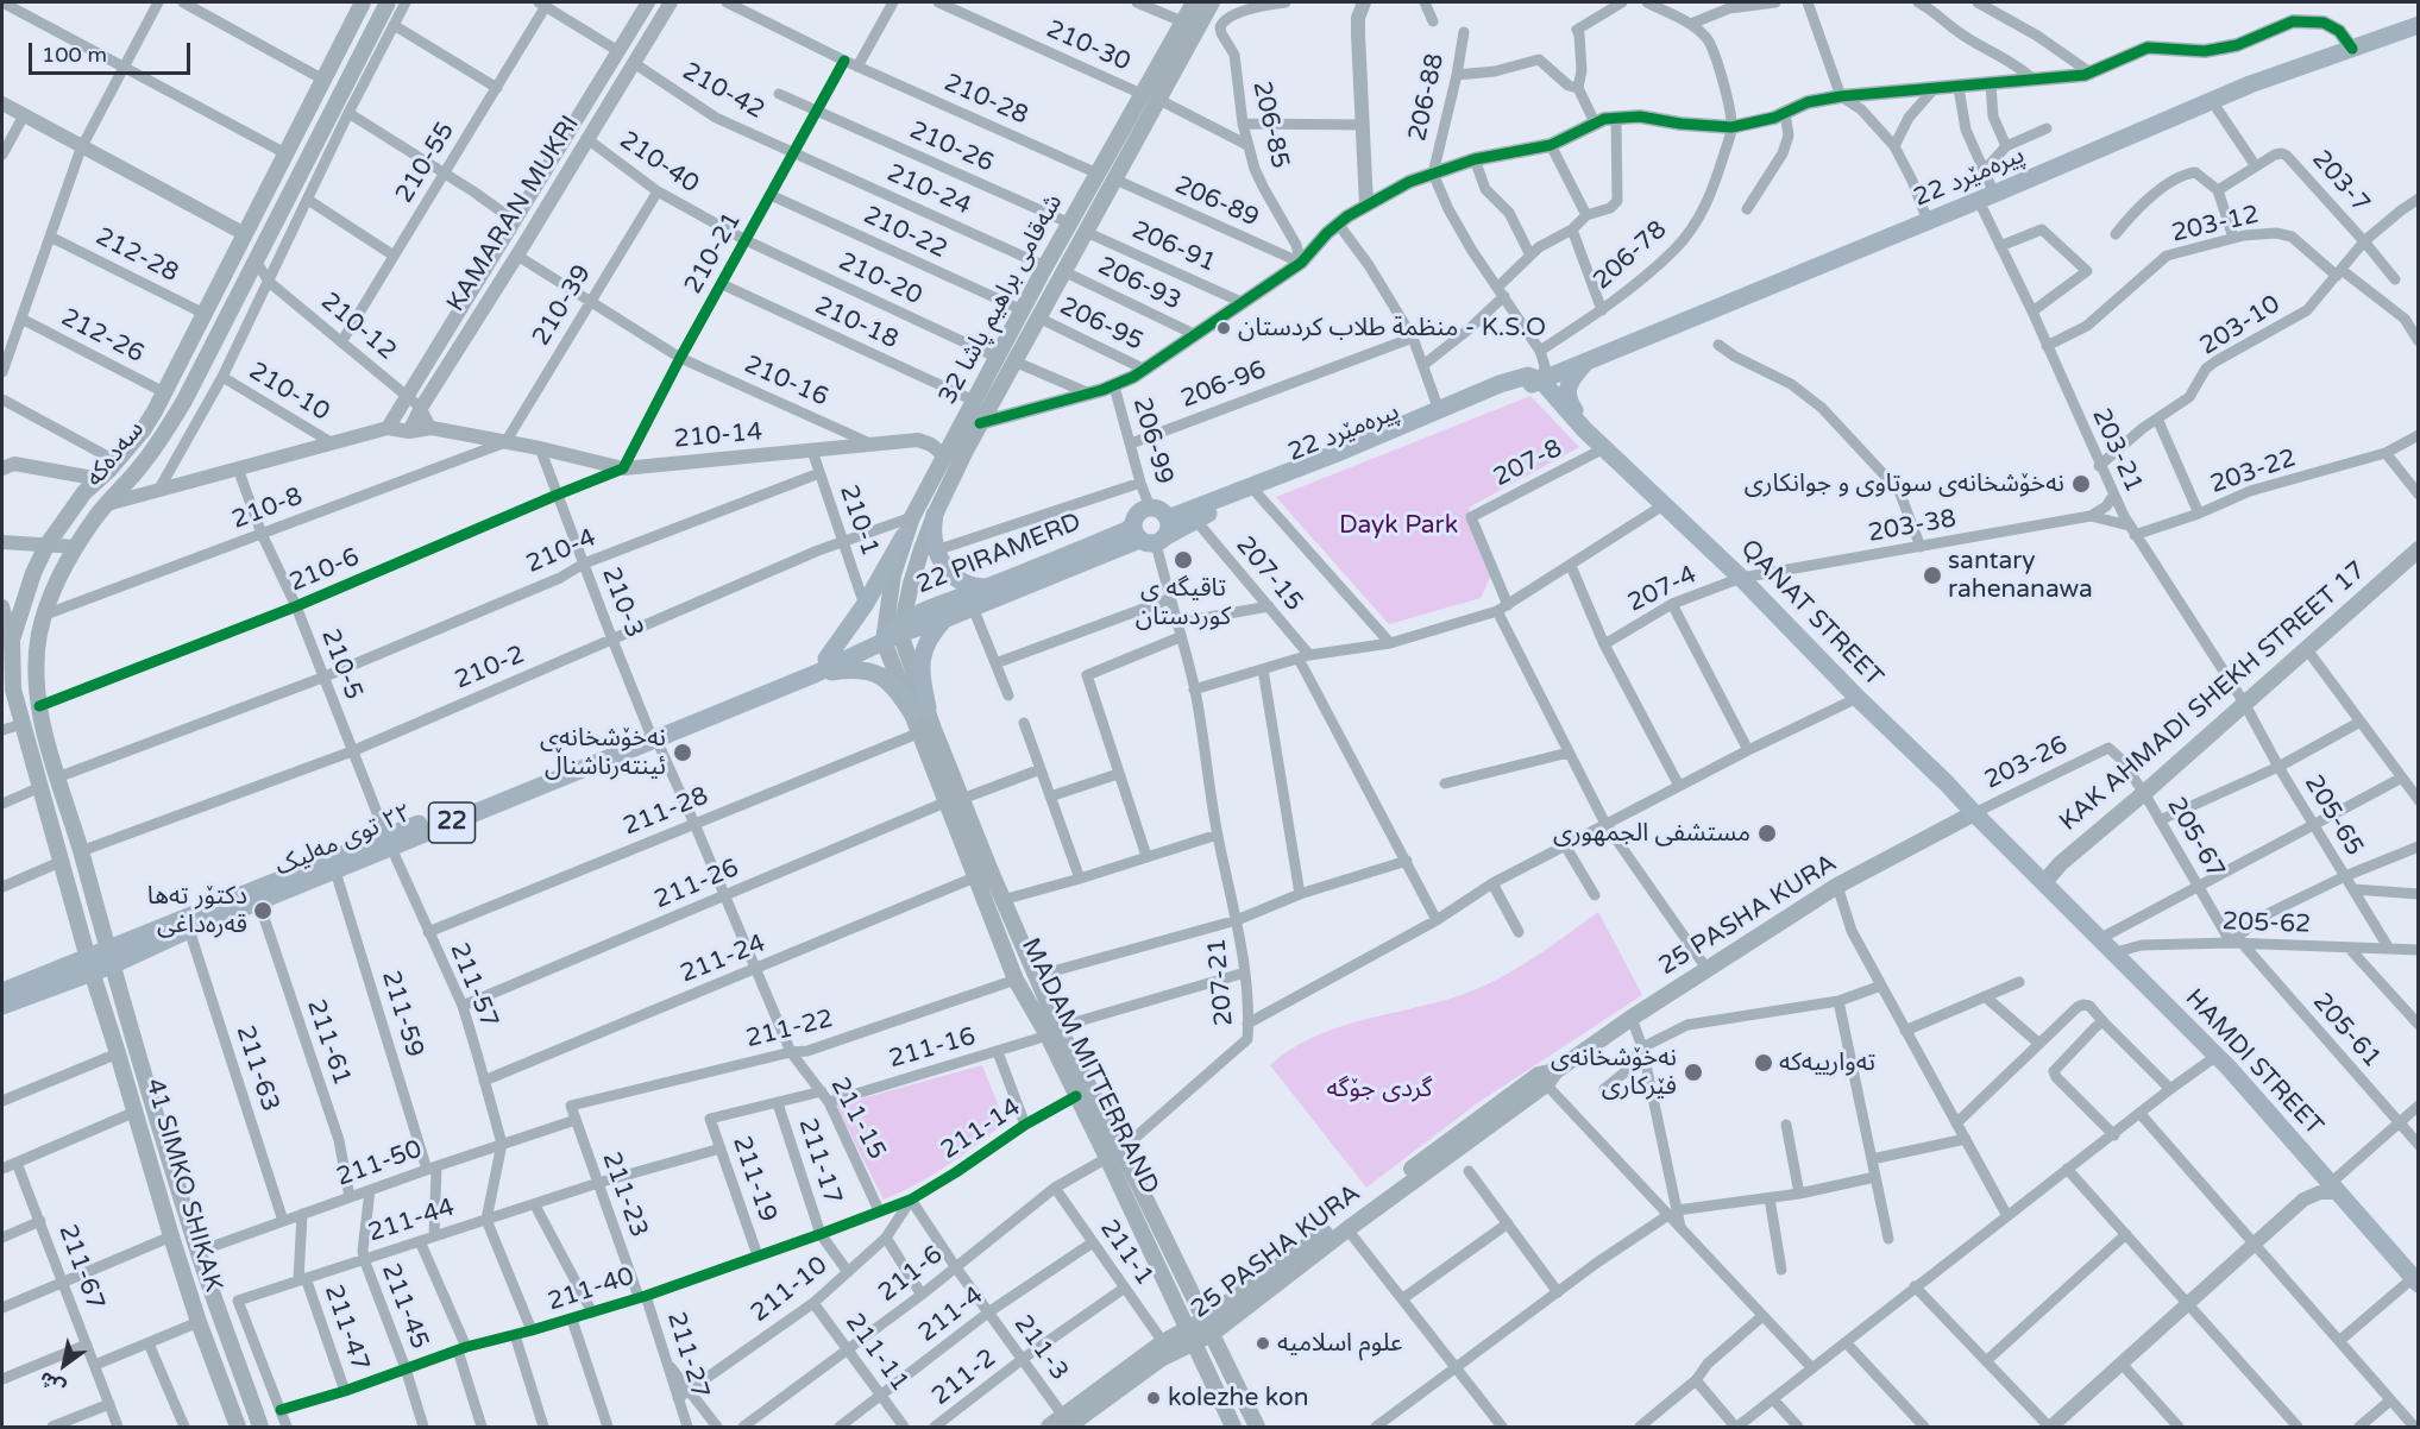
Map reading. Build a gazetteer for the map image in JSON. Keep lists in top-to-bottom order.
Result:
{
  "streets": {
    "main road": [
      "22 پیرەمێرد",
      "شەقامی براهیم پاشا 32",
      "سەدەکە",
      "22 PIRAMERD",
      "QANAT STREET",
      "KAK AHMADI SHEKH STREET 17",
      "22",
      "٢٢ توی مەلیک",
      "25 PASHA KURA",
      "HAMDI STREET",
      "MADAM MITTERRAND",
      "41 SIMKO SHIKAK"
    ],
    "street": [
      "210-30",
      "210-42",
      "206-88",
      "210-28",
      "206-85",
      "210-26",
      "210-55",
      "210-40",
      "203-7",
      "210-24",
      "206-89",
      "KAMARAN MUKRI",
      "203-12",
      "210-22",
      "206-91",
      "210-21",
      "212-28",
      "206-78",
      "210-20",
      "206-93",
      "210-39",
      "210-18",
      "206-95",
      "203-10",
      "210-12",
      "212-26",
      "210-16",
      "206-96",
      "210-10",
      "210-14",
      "206-99",
      "203-21",
      "207-8",
      "203-22",
      "210-8",
      "210-1",
      "203-38",
      "210-4",
      "210-6",
      "207-15",
      "207-4",
      "210-3",
      "210-5",
      "210-2",
      "203-26",
      "211-28",
      "205-65",
      "205-67",
      "211-26",
      "205-62",
      "211-24",
      "207-21",
      "211-57",
      "211-59",
      "211-22",
      "205-61",
      "211-61",
      "211-16",
      "211-63",
      "211-15",
      "211-14",
      "211-17",
      "211-50",
      "211-19",
      "211-23",
      "211-44",
      "211-1",
      "211-67",
      "211-6",
      "211-40",
      "211-10",
      "211-45",
      "211-4",
      "211-47",
      "211-3",
      "211-11",
      "211-27",
      "211-2"
    ]
  },
  "crossings": [
    ["210-30", "206-85"],
    ["210-30", "شەقامی براهیم پاشا 32"],
    ["210-42", "210-24"],
    ["210-42", "KAMARAN MUKRI"],
    ["210-42", "210-21"],
    ["210-28", "210-21"],
    ["210-28", "شەقامی براهیم پاشا 32"],
    ["206-85", "206-89"],
    ["210-26", "210-21"],
    ["210-26", "شەقامی براهیم پاشا 32"],
    ["210-55", "210-12"],
    ["210-40", "KAMARAN MUKRI"],
    ["210-40", "210-21"],
    ["210-40", "210-20"],
    ["210-40", "210-39"],
    ["22 پیرەمێرد", "203-21"],
    ["22 پیرەمێرد", "22 PIRAMERD"],
    ["22 پیرەمێرد", "207-15"],
    ["22 پیرەمێرد", "QANAT STREET"],
    ["22 پیرەمێرد", "207-21"],
    ["203-7", "203-10"],
    ["210-24", "210-21"],
    ["210-24", "شەقامی براهیم پاشا 32"],
    ["206-89", "شەقامی براهیم پاشا 32"],
    ["KAMARAN MUKRI", "210-12"],
    ["KAMARAN MUKRI", "210-16"],
    ["KAMARAN MUKRI", "210-14"],
    ["203-12", "203-10"],
    ["203-12", "203-21"],
    ["210-22", "210-21"],
    ["210-22", "شەقامی براهیم پاشا 32"],
    ["206-91", "شەقامی براهیم پاشا 32"],
    ["210-21", "210-20"],
    ["210-21", "210-18"],
    ["210-21", "210-16"],
    ["210-21", "210-14"],
    ["210-21", "210-6"],
    ["212-28", "سەدەکە"],
    ["210-20", "شەقامی براهیم پاشا 32"],
    ["206-93", "شەقامی براهیم پاشا 32"],
    ["شەقامی براهیم پاشا 32", "210-18"],
    ["شەقامی براهیم پاشا 32", "206-95"],
    ["شەقامی براهیم پاشا 32", "210-14"],
    ["شەقامی براهیم پاشا 32", "22 PIRAMERD"],
    ["شەقامی براهیم پاشا 32", "210-2"],
    ["شەقامی براهیم پاشا 32", "٢٢ توی مەلیک"],
    ["شەقامی براهیم پاشا 32", "MADAM MITTERRAND"],
    ["210-39", "210-16"],
    ["210-39", "210-14"],
    ["210-39", "210-8"],
    ["203-10", "203-21"],
    ["210-12", "210-14"],
    ["210-12", "سەدەکە"],
    ["212-26", "سەدەکە"],
    ["210-16", "210-14"],
    ["206-96", "206-99"],
    ["210-14", "210-8"],
    ["210-14", "210-1"],
    ["210-14", "210-6"],
    ["210-14", "210-3"],
    ["203-21", "203-22"],
    ["203-21", "203-38"],
    ["203-21", "KAK AHMADI SHEKH STREET 17"],
    ["203-21", "205-65"],
    ["سەدەکە", "210-8"],
    ["سەدەکە", "210-4"],
    ["سەدەکە", "210-6"],
    ["سەدەکە", "210-2"],
    ["سەدەکە", "٢٢ توی مەلیک"],
    ["سەدەکە", "41 SIMKO SHIKAK"],
    ["207-8", "QANAT STREET"],
    ["203-22", "203-38"],
    ["210-8", "210-5"],
    ["210-1", "210-4"],
    ["210-1", "210-2"],
    ["203-38", "207-4"],
    ["203-38", "QANAT STREET"],
    ["210-4", "210-3"],
    ["210-4", "210-5"],
    ["22 PIRAMERD", "٢٢ توی مەلیک"],
    ["22 PIRAMERD", "207-21"],
    ["22 PIRAMERD", "MADAM MITTERRAND"],
    ["210-6", "210-3"],
    ["210-6", "210-5"],
    ["207-4", "QANAT STREET"],
    ["210-3", "210-2"],
    ["210-3", "211-28"],
    ["210-3", "٢٢ توی مەلیک"],
    ["210-3", "211-26"],
    ["210-3", "211-15"],
    ["QANAT STREET", "KAK AHMADI SHEKH STREET 17"],
    ["QANAT STREET", "203-26"],
    ["QANAT STREET", "25 PASHA KURA"],
    ["QANAT STREET", "HAMDI STREET"],
    ["210-5", "210-2"],
    ["210-5", "٢٢ توی مەلیک"],
    ["210-5", "211-57"],
    ["KAK AHMADI SHEKH STREET 17", "205-65"],
    ["KAK AHMADI SHEKH STREET 17", "205-67"],
    ["KAK AHMADI SHEKH STREET 17", "HAMDI STREET"],
    ["203-26", "205-67"],
    ["203-26", "25 PASHA KURA"],
    ["211-28", "211-57"],
    ["211-28", "MADAM MITTERRAND"],
    ["205-65", "205-62"],
    ["205-67", "205-62"],
    ["205-67", "205-61"],
    ["٢٢ توی مەلیک", "211-57"],
    ["٢٢ توی مەلیک", "211-59"],
    ["٢٢ توی مەلیک", "211-61"],
    ["٢٢ توی مەلیک", "MADAM MITTERRAND"],
    ["٢٢ توی مەلیک", "211-63"],
    ["٢٢ توی مەلیک", "41 SIMKO SHIKAK"],
    ["211-26", "211-57"],
    ["211-26", "MADAM MITTERRAND"],
    ["211-26", "211-15"],
    ["25 PASHA KURA", "MADAM MITTERRAND"],
    ["205-62", "205-61"],
    ["205-62", "HAMDI STREET"],
    ["211-24", "211-57"],
    ["211-24", "MADAM MITTERRAND"],
    ["211-24", "211-15"],
    ["207-21", "211-16"],
    ["207-21", "211-6"],
    ["211-57", "211-50"],
    ["211-59", "211-50"],
    ["211-59", "211-44"],
    ["211-22", "MADAM MITTERRAND"],
    ["211-22", "211-15"],
    ["211-22", "211-23"],
    ["211-61", "211-50"],
    ["211-16", "MADAM MITTERRAND"],
    ["211-16", "211-15"],
    ["211-16", "211-17"],
    ["211-16", "211-19"],
    ["MADAM MITTERRAND", "211-14"],
    ["MADAM MITTERRAND", "211-6"],
    ["211-63", "211-50"],
    ["211-15", "211-40"],
    ["211-14", "211-40"],
    ["211-14", "211-10"],
    ["211-14", "211-3"],
    ["211-17", "211-40"],
    ["211-17", "211-10"],
    ["211-50", "41 SIMKO SHIKAK"],
    ["211-50", "211-23"],
    ["211-19", "211-44"],
    ["211-19", "211-40"],
    ["211-23", "211-44"],
    ["211-23", "211-40"],
    ["211-23", "211-27"],
    ["211-44", "211-40"],
    ["211-44", "211-45"],
    ["211-44", "211-47"],
    ["211-1", "211-6"],
    ["211-1", "211-4"],
    ["211-1", "211-2"],
    ["211-6", "211-3"],
    ["211-6", "211-11"],
    ["211-40", "211-10"],
    ["211-40", "211-45"],
    ["211-40", "211-47"],
    ["211-40", "211-3"],
    ["211-40", "211-27"],
    ["211-10", "211-3"],
    ["211-10", "211-11"],
    ["211-10", "211-27"],
    ["211-4", "211-3"],
    ["211-4", "211-11"],
    ["211-3", "211-2"]
  ],
  "parks": ["Dayk Park", "گردی جۆگە"],
  "places": [
    "منظمة طلاب كردستان - K.S.O",
    "نەخۆشخانەی سوتاوی و جوانکاری",
    "تاقيگه ى كوردستان",
    "santary rahenanawa",
    "نەخۆشخانەی ئینتەرناشناڵ",
    "مستشفى الجمهورى",
    "دکتۆر تەها قەرەداغی",
    "تەوارییەکە",
    "نەخۆشخانەی فێرکاری",
    "علوم اسلاميه",
    "kolezhe kon"
  ],
  "scale_bar": "100 m",
  "north": "bottom left"
}
